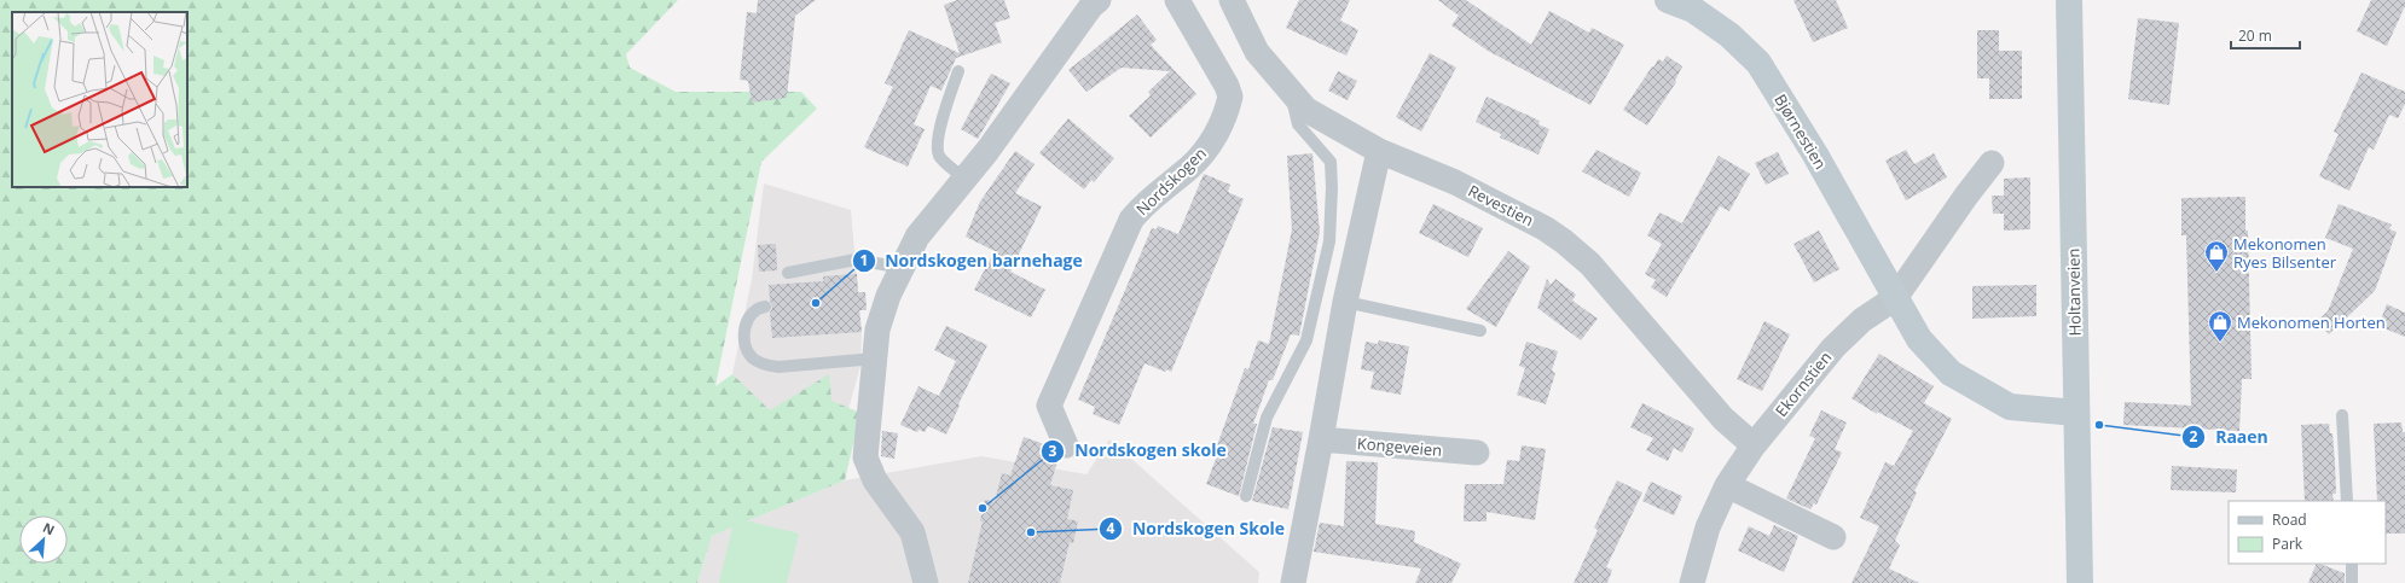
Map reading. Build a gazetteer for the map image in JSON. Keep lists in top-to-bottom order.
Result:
{
  "streets": {
    "street": [
      "Bjørnestien",
      "Nordskogen",
      "Revestien",
      "Holtanveien",
      "Ekornstien",
      "Kongeveien"
    ]
  },
  "crossings": [
    ["Bjørnestien", "Holtanveien"],
    ["Bjørnestien", "Ekornstien"],
    ["Revestien", "Ekornstien"]
  ],
  "places": {
    "shop": ["Mekonomen Ryes Bilsenter", "Mekonomen Horten"],
    "other": [
      "Nordskogen barnehage",
      "Raaen",
      "Nordskogen skole",
      "Nordskogen Skole"
    ]
  },
  "legend": ["Road", "Park"],
  "scale_bar": "20 m",
  "north": "top right"
}
